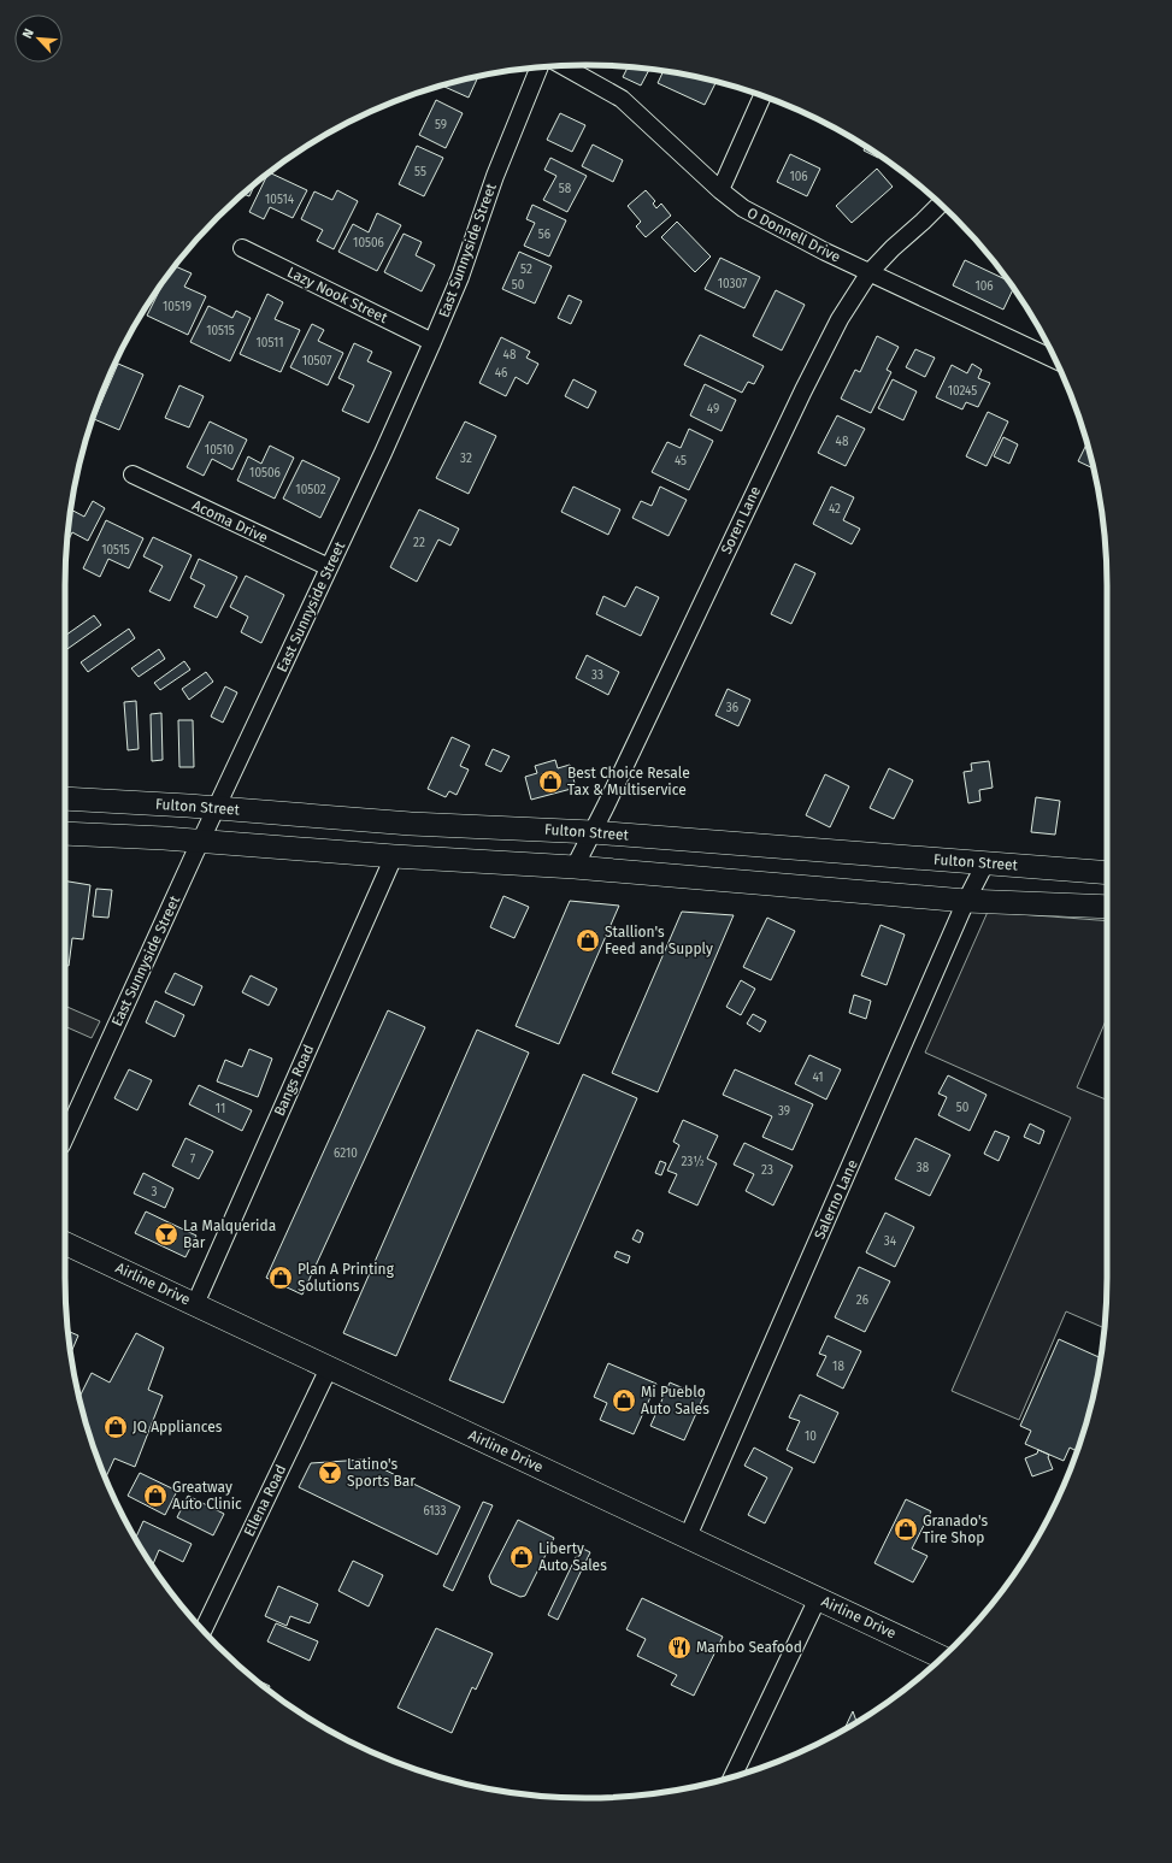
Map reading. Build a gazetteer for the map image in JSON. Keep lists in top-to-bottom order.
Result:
{
  "streets": {
    "street": [
      "O Donnell Drive",
      "East Sunnyside Street",
      "Lazy Nook Street",
      "Soren Lane",
      "Acoma Drive",
      "Fulton Street",
      "Bangs Road",
      "Salerno Lane",
      "Airline Drive",
      "Ellena Road"
    ]
  },
  "crossings": [
    ["O Donnell Drive", "Soren Lane"],
    ["East Sunnyside Street", "Lazy Nook Street"],
    ["East Sunnyside Street", "Acoma Drive"],
    ["East Sunnyside Street", "Fulton Street"],
    ["Soren Lane", "Fulton Street"],
    ["Fulton Street", "Salerno Lane"],
    ["Bangs Road", "Airline Drive"],
    ["Salerno Lane", "Airline Drive"],
    ["Airline Drive", "Ellena Road"]
  ],
  "places": {
    "shop": [
      "Best Choice Resale Tax & Multiservice",
      "Stallion's Feed and Supply",
      "Plan A Printing Solutions",
      "Mi Pueblo Auto Sales",
      "JQ Appliances",
      "Greatway Auto Clinic",
      "Granado's Tire Shop",
      "Liberty Auto Sales"
    ],
    "bar": ["La Malquerida Bar", "Latino's Sports Bar"],
    "restaurant": ["Mambo Seafood"]
  },
  "house_numbers": [
    "59",
    "55",
    "106",
    "58",
    "10514",
    "56",
    "10506",
    "52",
    "10307",
    "50",
    "106",
    "10519",
    "10515",
    "10511",
    "48",
    "10507",
    "46",
    "10245",
    "49",
    "48",
    "10510",
    "32",
    "45",
    "10506",
    "10502",
    "42",
    "22",
    "10515",
    "33",
    "36",
    "41",
    "50",
    "11",
    "39",
    "6210",
    "7",
    "23½",
    "38",
    "23",
    "3",
    "34",
    "26",
    "18",
    "10",
    "6133"
  ],
  "north": "top left"
}
